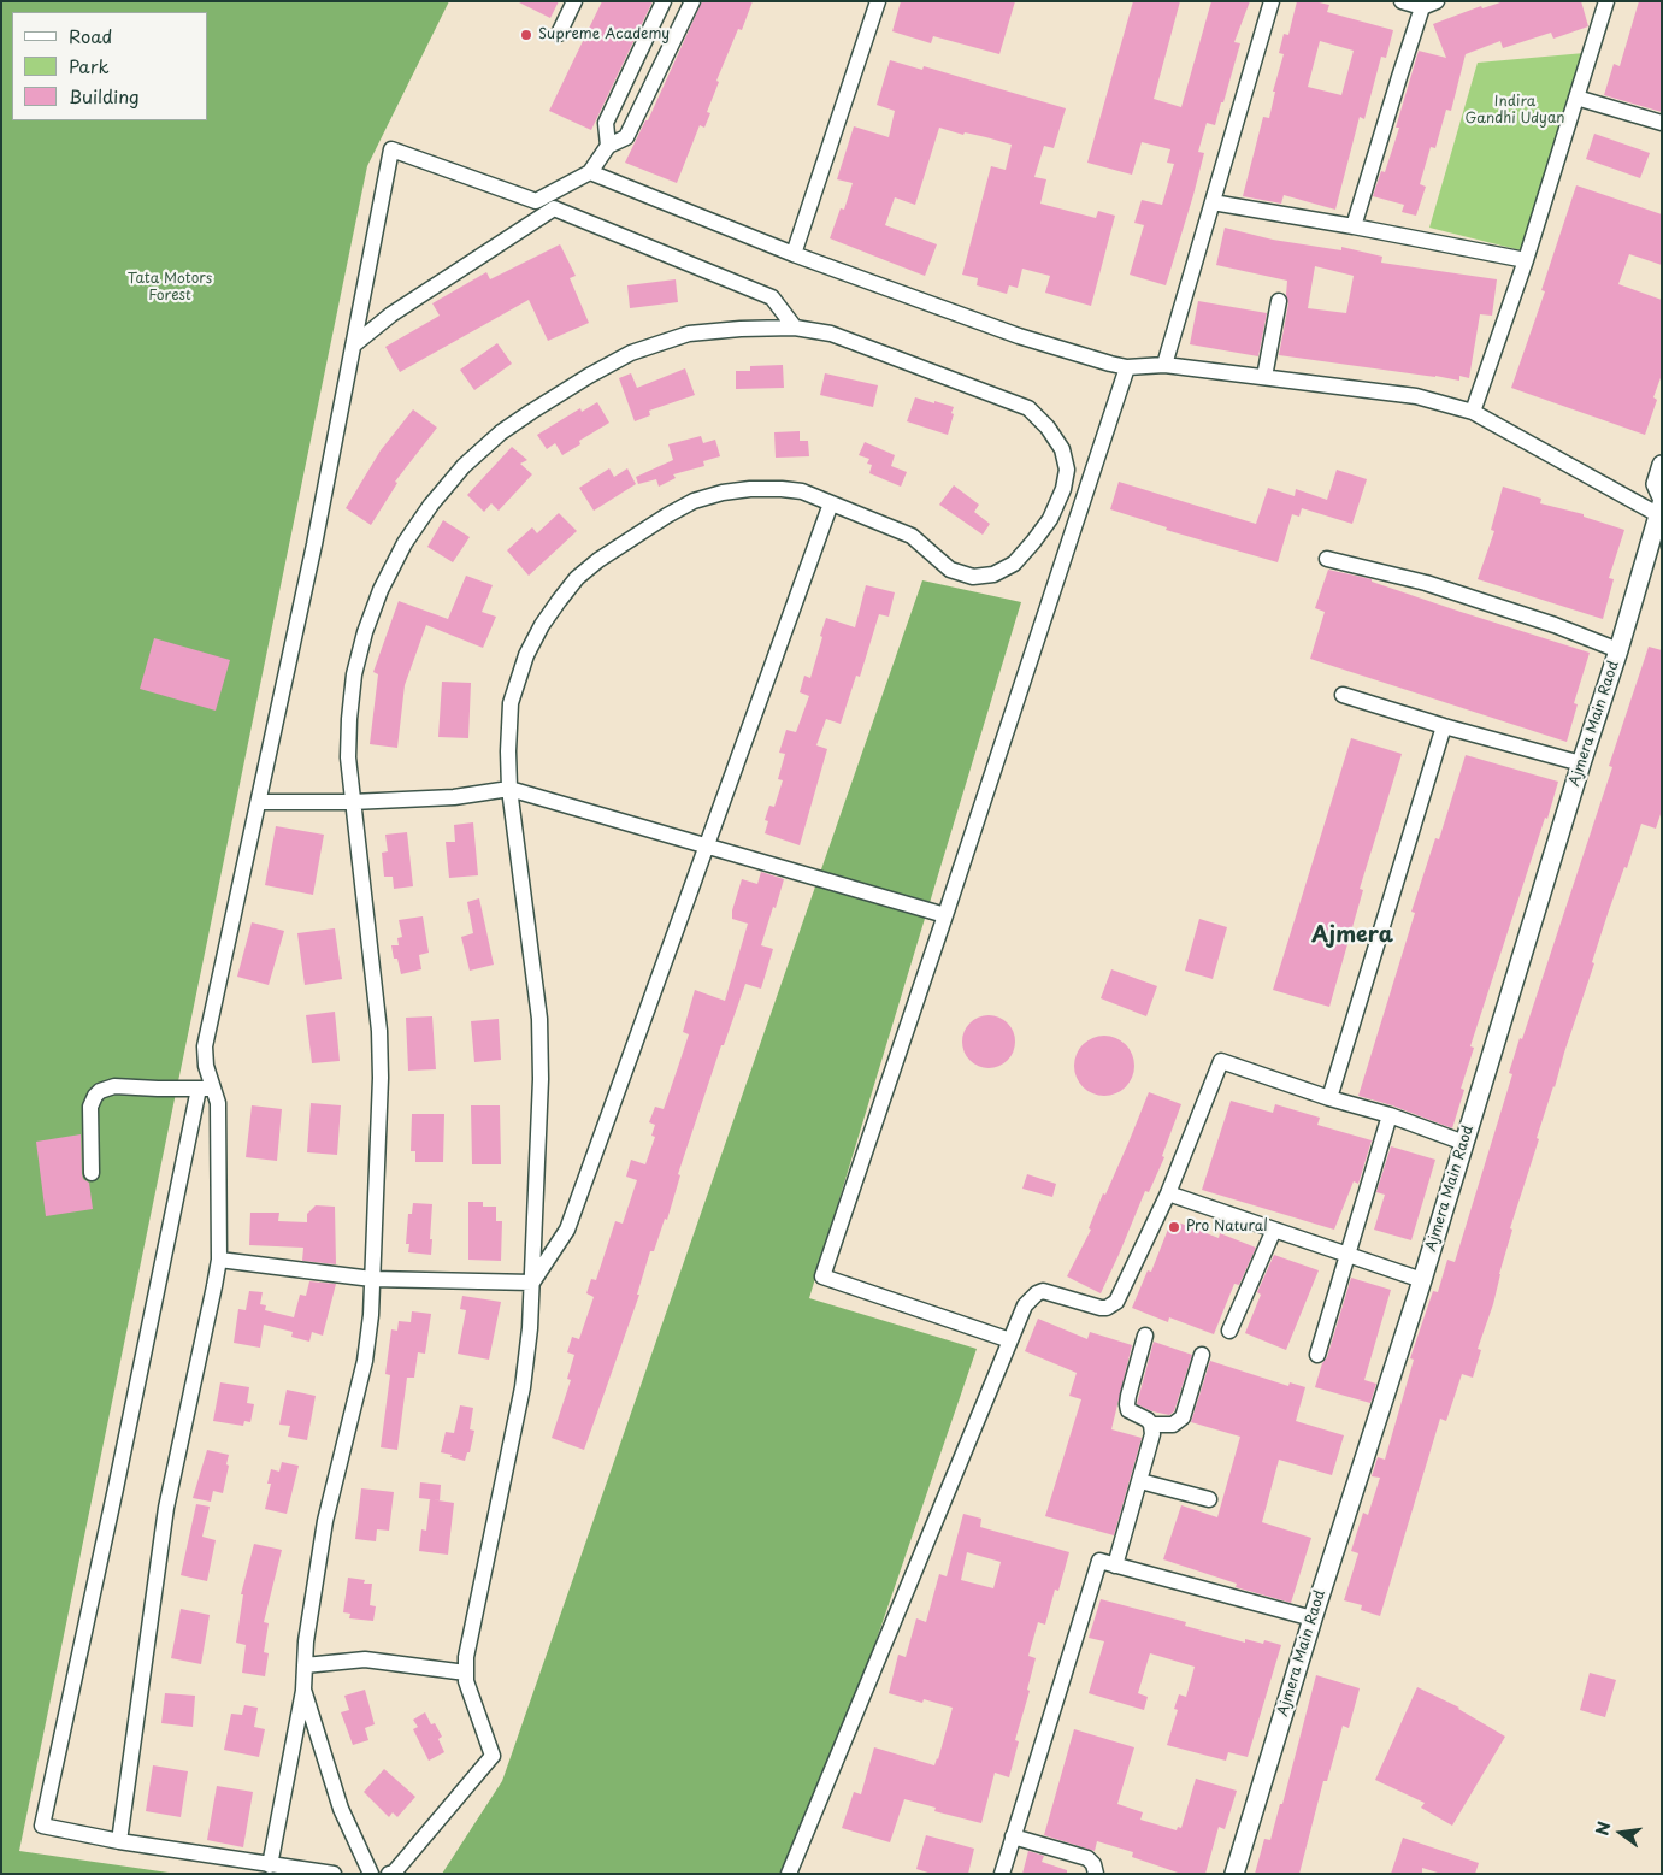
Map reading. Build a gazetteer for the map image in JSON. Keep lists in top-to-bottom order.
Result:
{
  "streets": {
    "street": ["Ajmera Main Raod"]
  },
  "districts": ["Ajmera"],
  "parks": ["Indira Gandhi Udyan", "Tata Motors Forest"],
  "places": ["Supreme Academy", "Pro Natural"],
  "legend": ["Road", "Park", "Building"],
  "north": "left"
}
